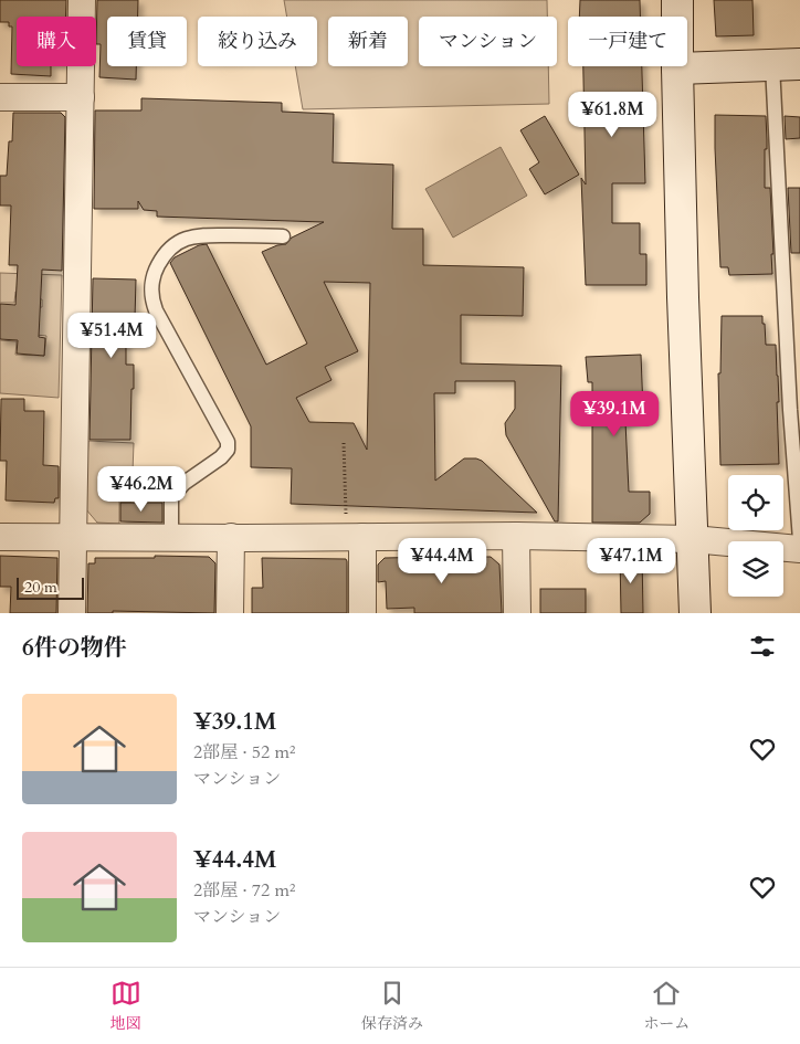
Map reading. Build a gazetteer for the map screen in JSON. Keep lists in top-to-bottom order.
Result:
{
  "scale_bar": "20 m",
  "page": {
    "chip": [
      "購入",
      "賃貸",
      "絞り込み",
      "新着",
      "マンション",
      "一戸建て"
    ],
    "price": [
      "¥61.8M",
      "¥51.4M",
      "¥39.1M",
      "¥46.2M",
      "¥44.4M",
      "¥47.1M"
    ],
    "scale": "20 m",
    "heading": "6件の物件",
    "list": [
      {
        "name": "¥39.1M",
        "note": "2部屋 · 52 m² · マンション"
      },
      {
        "name": "¥44.4M",
        "note": "2部屋 · 72 m² · マンション"
      }
    ],
    "tabs": ["地図", "保存済み", "ホーム"]
  }
}
